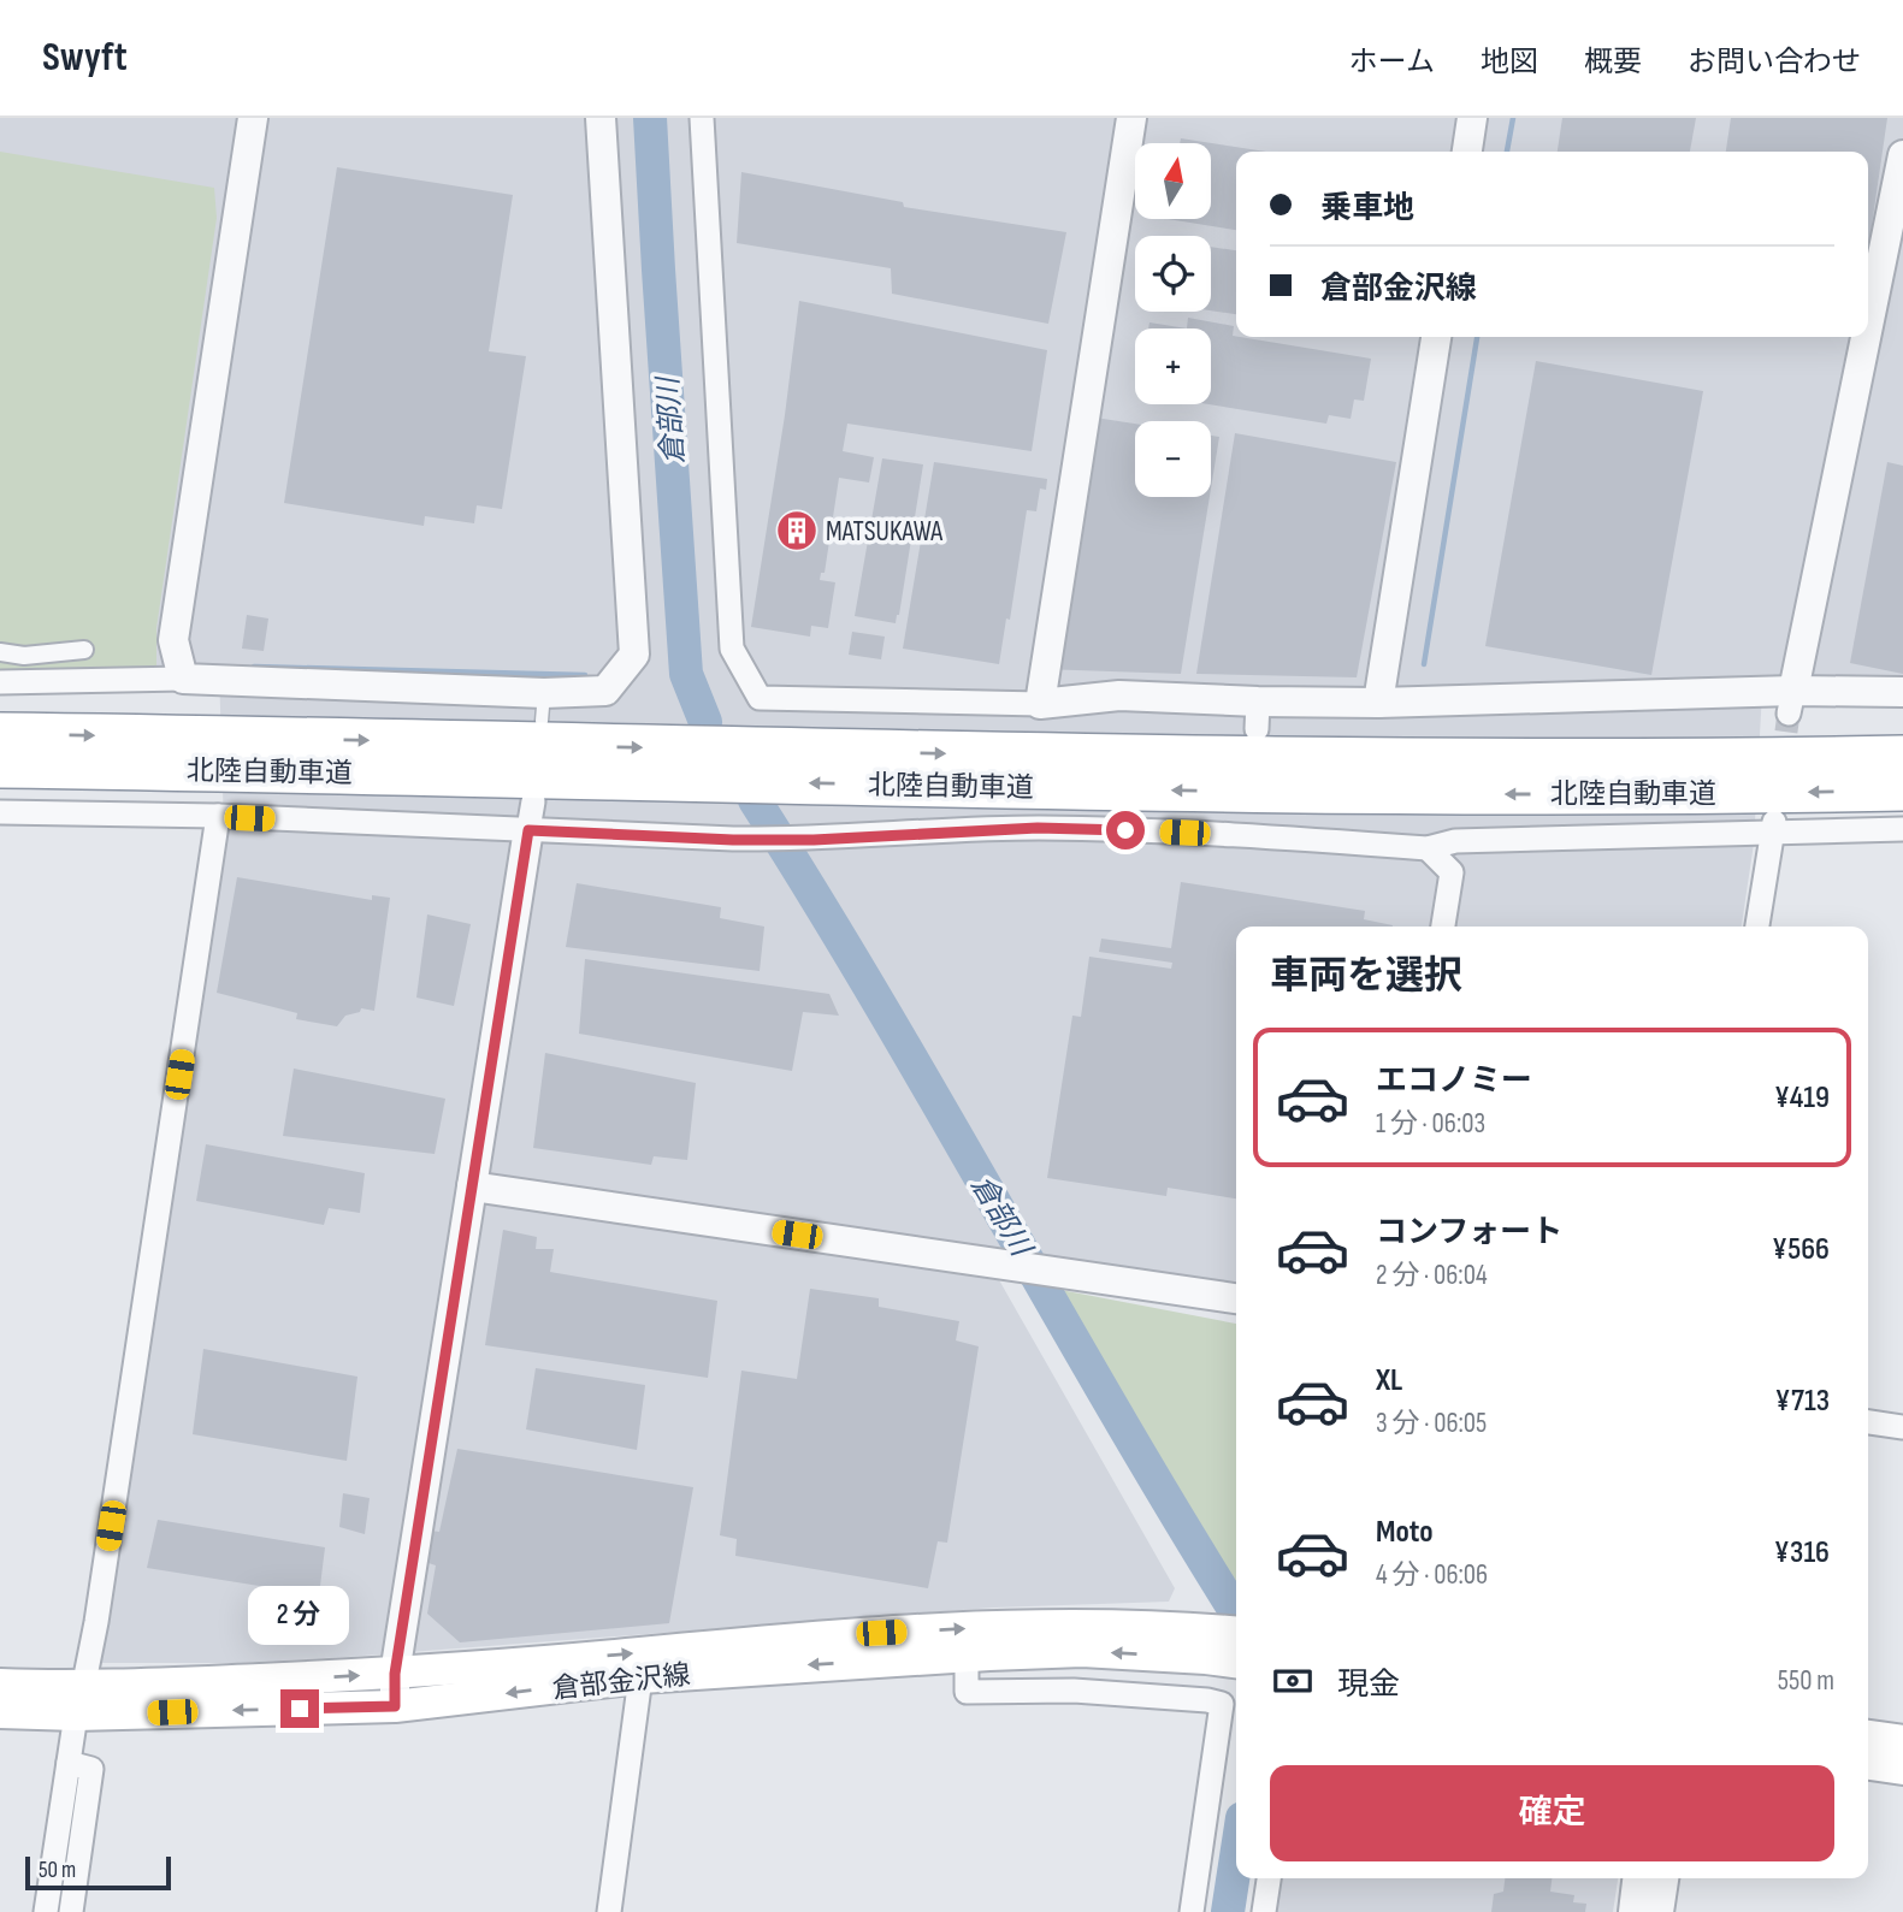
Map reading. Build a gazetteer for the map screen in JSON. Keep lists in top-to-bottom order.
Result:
{
  "streets": {
    "highway": ["北陸自動車道"],
    "main road": ["倉部金沢線"]
  },
  "water": ["倉部川"],
  "places": {
    "building": ["MATSUKAWA"]
  },
  "scale_bar": "50 m",
  "north": "top",
  "page": {
    "header": "Swyft",
    "nav": [
      "ホーム",
      "地図",
      "概要",
      "お問い合わせ"
    ],
    "map_buttons": ["+", "−"],
    "banner": ["乗車地", "倉部金沢線"],
    "heading": "車両を選択",
    "list": [
      {
        "name": "エコノミー",
        "note": "1 分 · 06:03",
        "value": "¥419"
      },
      {
        "name": "コンフォート",
        "note": "2 分 · 06:04",
        "value": "¥566"
      },
      {
        "name": "XL",
        "note": "3 分 · 06:05",
        "value": "¥713"
      },
      {
        "name": "Moto",
        "note": "4 分 · 06:06",
        "value": "¥316"
      }
    ],
    "bubble": "2 分",
    "pay": ["現金", "550 m"],
    "buttons": "確定",
    "scale": "50 m"
  }
}
